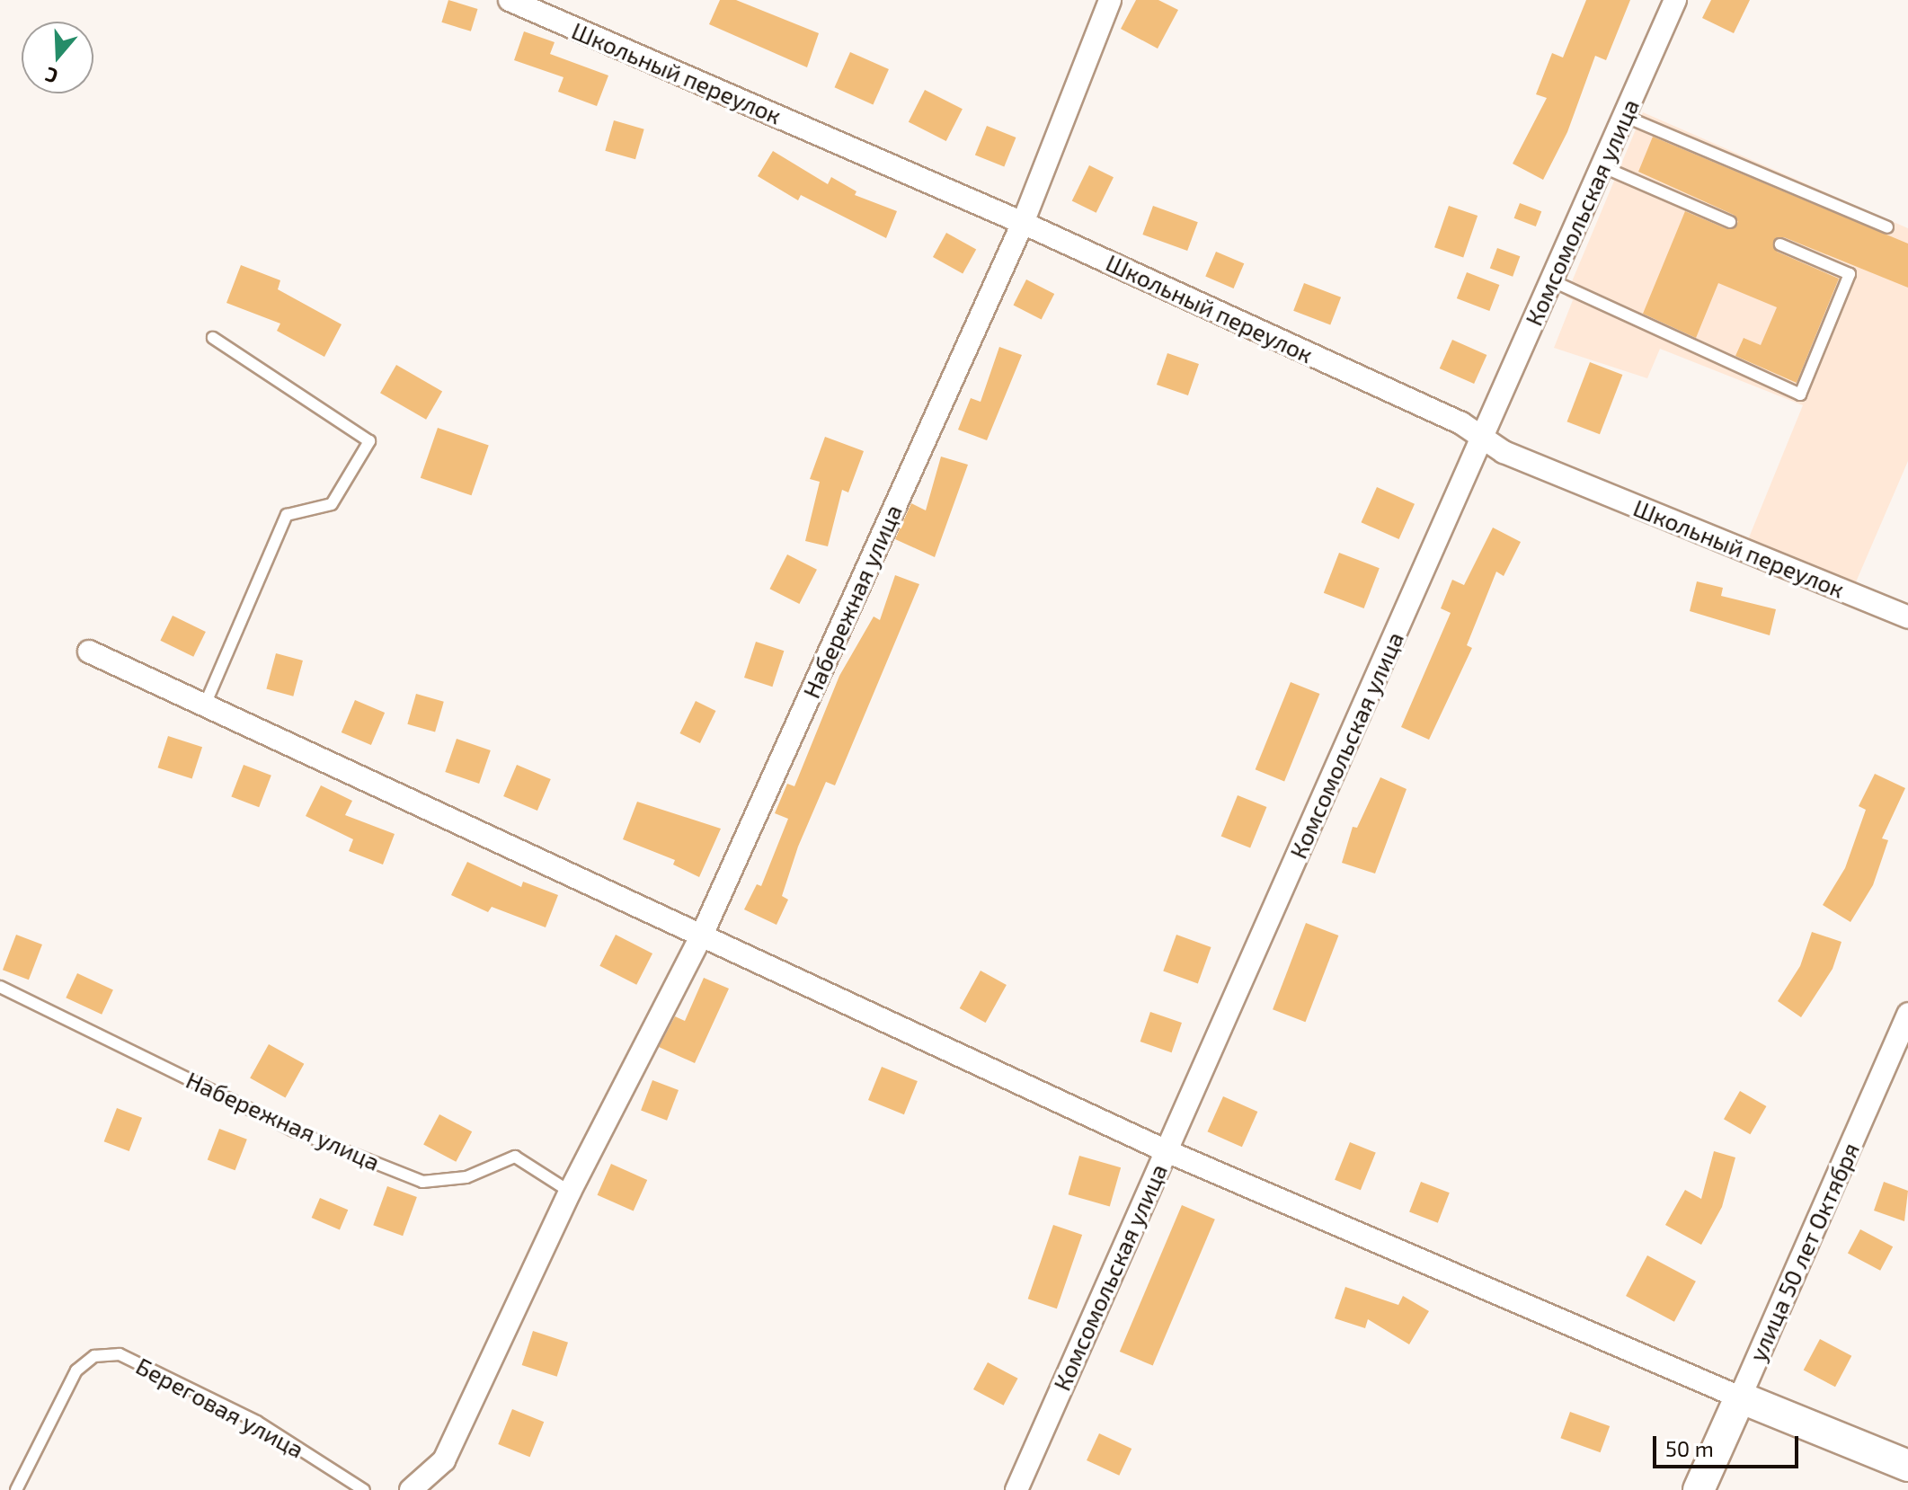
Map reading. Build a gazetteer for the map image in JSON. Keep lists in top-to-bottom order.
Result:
{
  "streets": {
    "street": [
      "Школьный переулок",
      "Комсомольская улица",
      "Набережная улица",
      "улица 50 лет Октября"
    ],
    "lane": ["Береговая улица"]
  },
  "crossings": [
    ["Школьный переулок", "Комсомольская улица"],
    ["Школьный переулок", "Набережная улица"]
  ],
  "scale_bar": "50 m",
  "north": "bottom"
}
